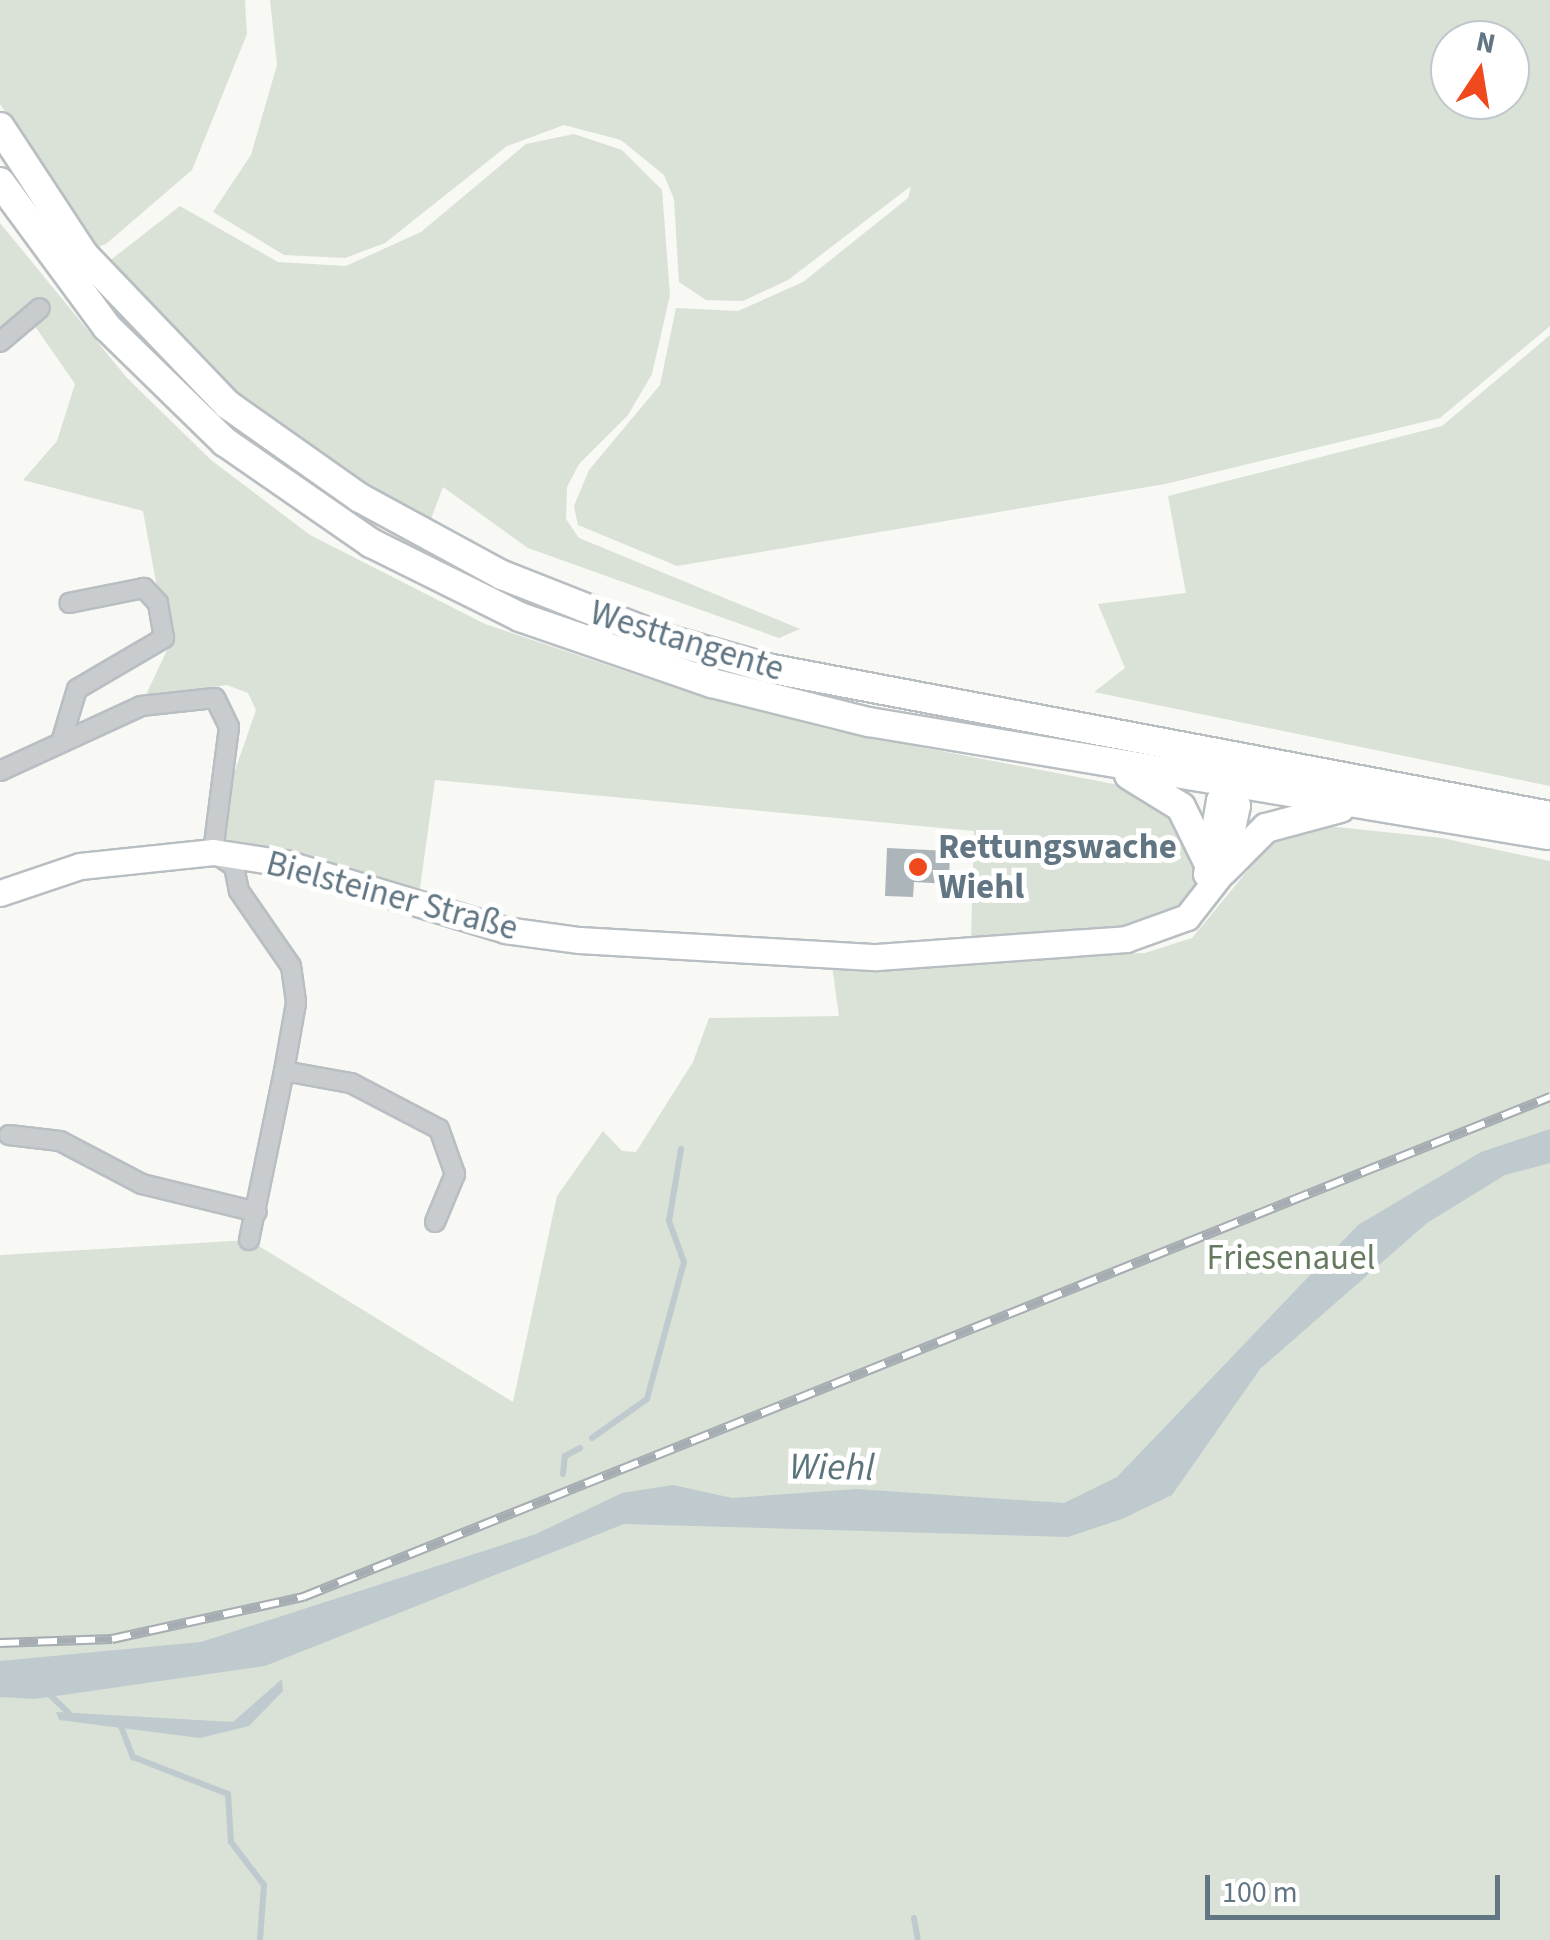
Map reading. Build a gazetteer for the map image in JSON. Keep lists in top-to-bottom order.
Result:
{
  "streets": {
    "main road": ["Westtangente", "Bielsteiner Straße"]
  },
  "water": ["Wiehl"],
  "parks": ["Friesenauel"],
  "places": ["Rettungswache Wiehl"],
  "scale_bar": "100 m",
  "north": "top"
}
